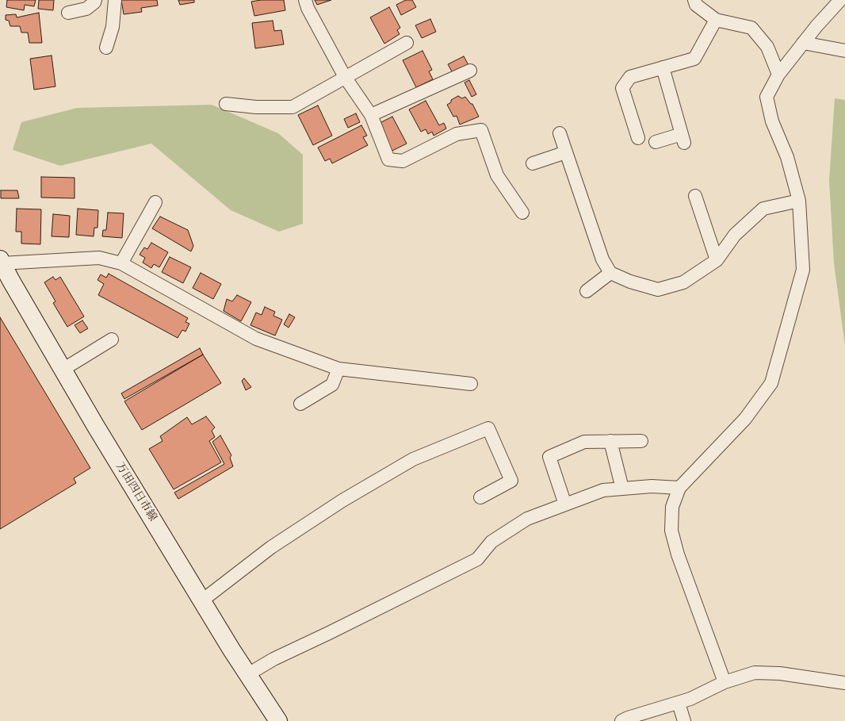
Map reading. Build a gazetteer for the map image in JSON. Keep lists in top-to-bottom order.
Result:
{
  "streets": {
    "main road": ["万田四日市線"]
  }
}
